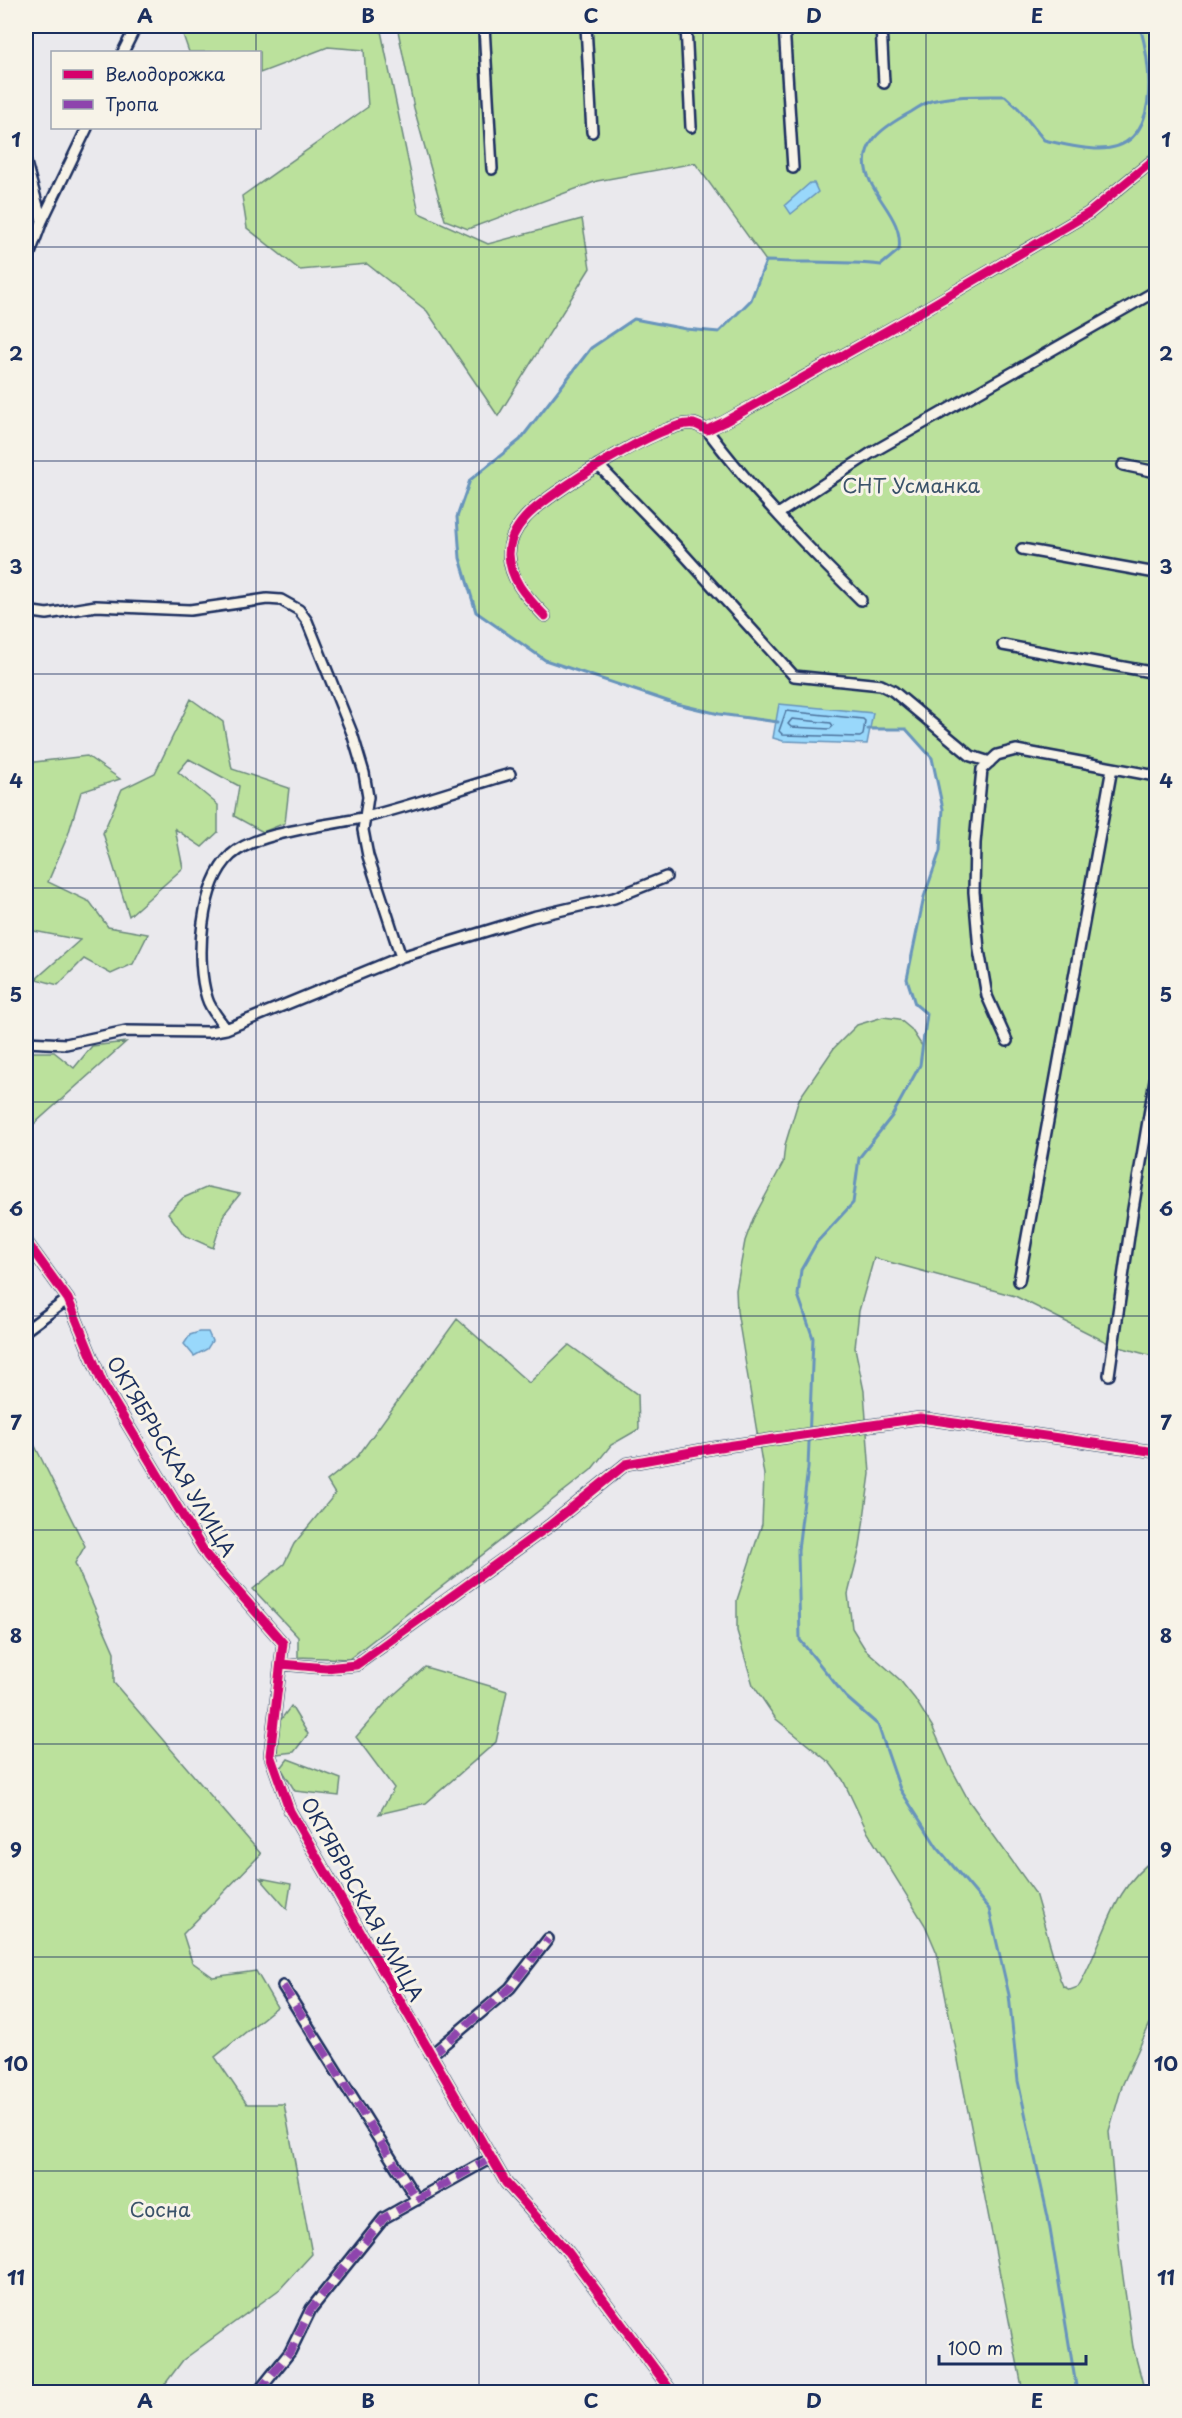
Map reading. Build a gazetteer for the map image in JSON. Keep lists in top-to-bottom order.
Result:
{
  "streets": {
    "street": ["ОКТЯБРЬСКАЯ УЛИЦА"]
  },
  "parks": ["СНТ Усманка", "Сосна"],
  "legend": ["Велодорожка", "Тропа"],
  "scale_bar": "100 m",
  "grid": {
    "columns": [
      "A",
      "B",
      "C",
      "D",
      "E"
    ],
    "rows": [
      "1",
      "2",
      "3",
      "4",
      "5",
      "6",
      "7",
      "8",
      "9",
      "10",
      "11"
    ]
  }
}
